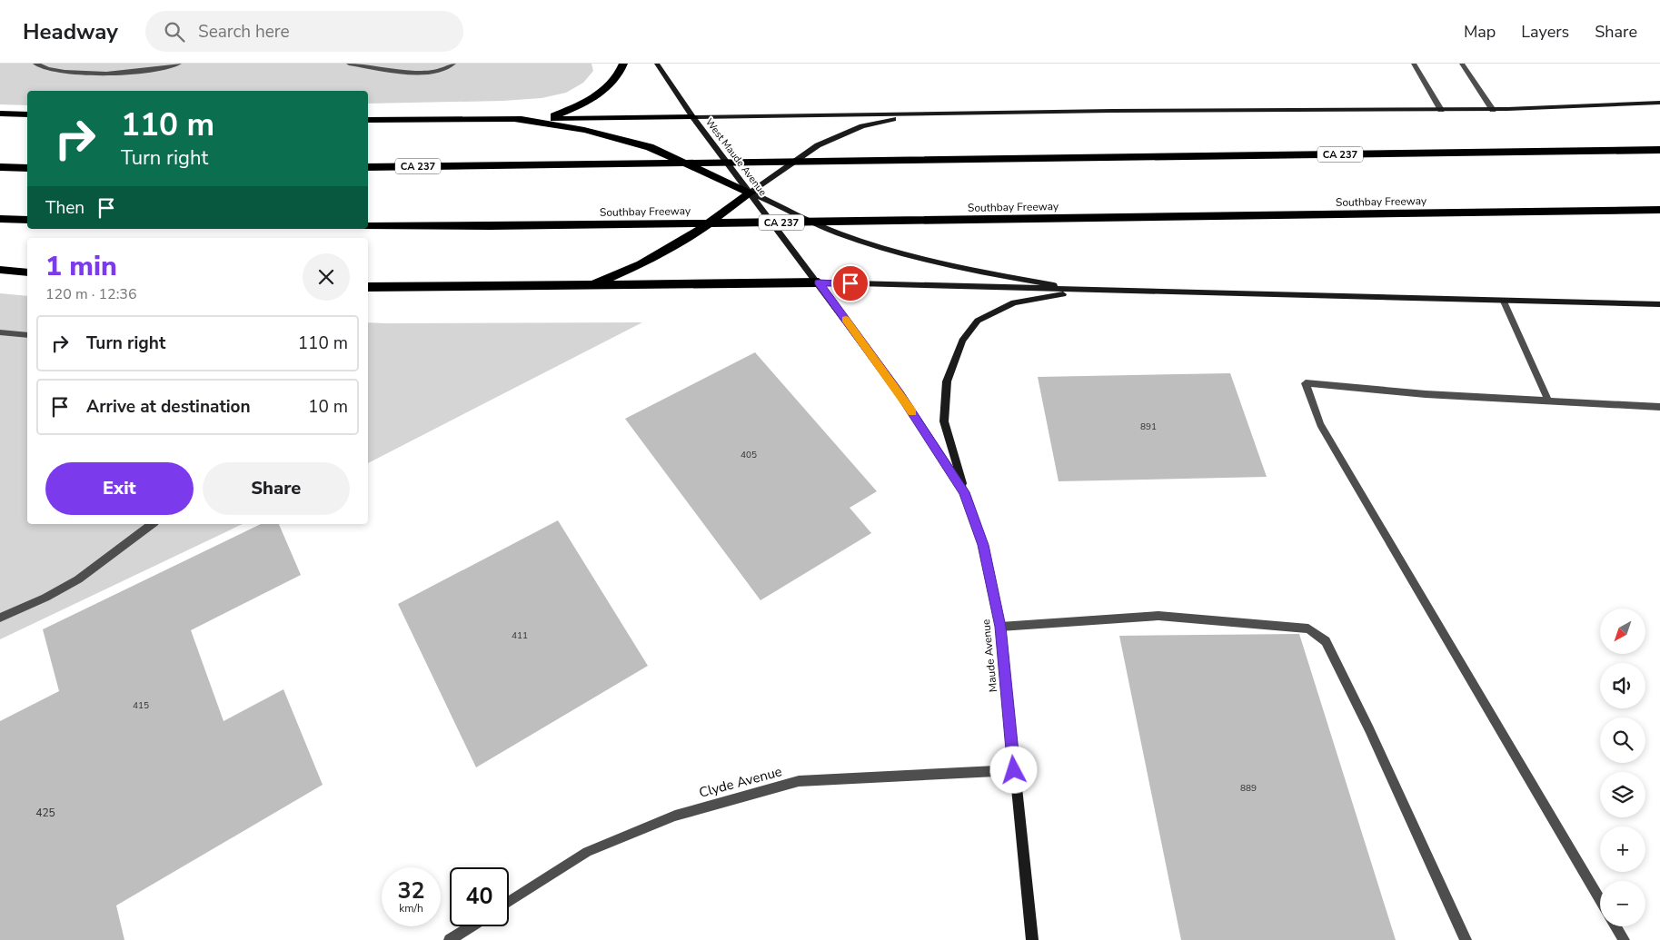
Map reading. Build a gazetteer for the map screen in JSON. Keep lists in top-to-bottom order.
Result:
{
  "streets": {
    "highway": ["CA 237", "Southbay Freeway"],
    "main road": ["West Maude Avenue", "Maude Avenue"],
    "street": ["Clyde Avenue"]
  },
  "crossings": [
    ["West Maude Avenue", "Maude Avenue"],
    ["Maude Avenue", "Clyde Avenue"]
  ],
  "house_numbers": [
    "891",
    "405",
    "411",
    "415",
    "889",
    "425"
  ],
  "north": "bottom left",
  "page": {
    "header": "Headway",
    "search": "Search here",
    "nav": ["Map", "Layers", "Share"],
    "turn": ["110 m", "Turn right"],
    "then": "Then",
    "heading": ["1 min", "120 m · 12:36"],
    "list": [
      {
        "name": "Turn right",
        "value": "110 m"
      },
      {
        "name": "Arrive at destination",
        "value": "10 m"
      }
    ],
    "buttons": ["Exit", "Share"],
    "map_buttons": ["+", "−"],
    "speed": "32 km/h",
    "limit": "40"
  }
}
